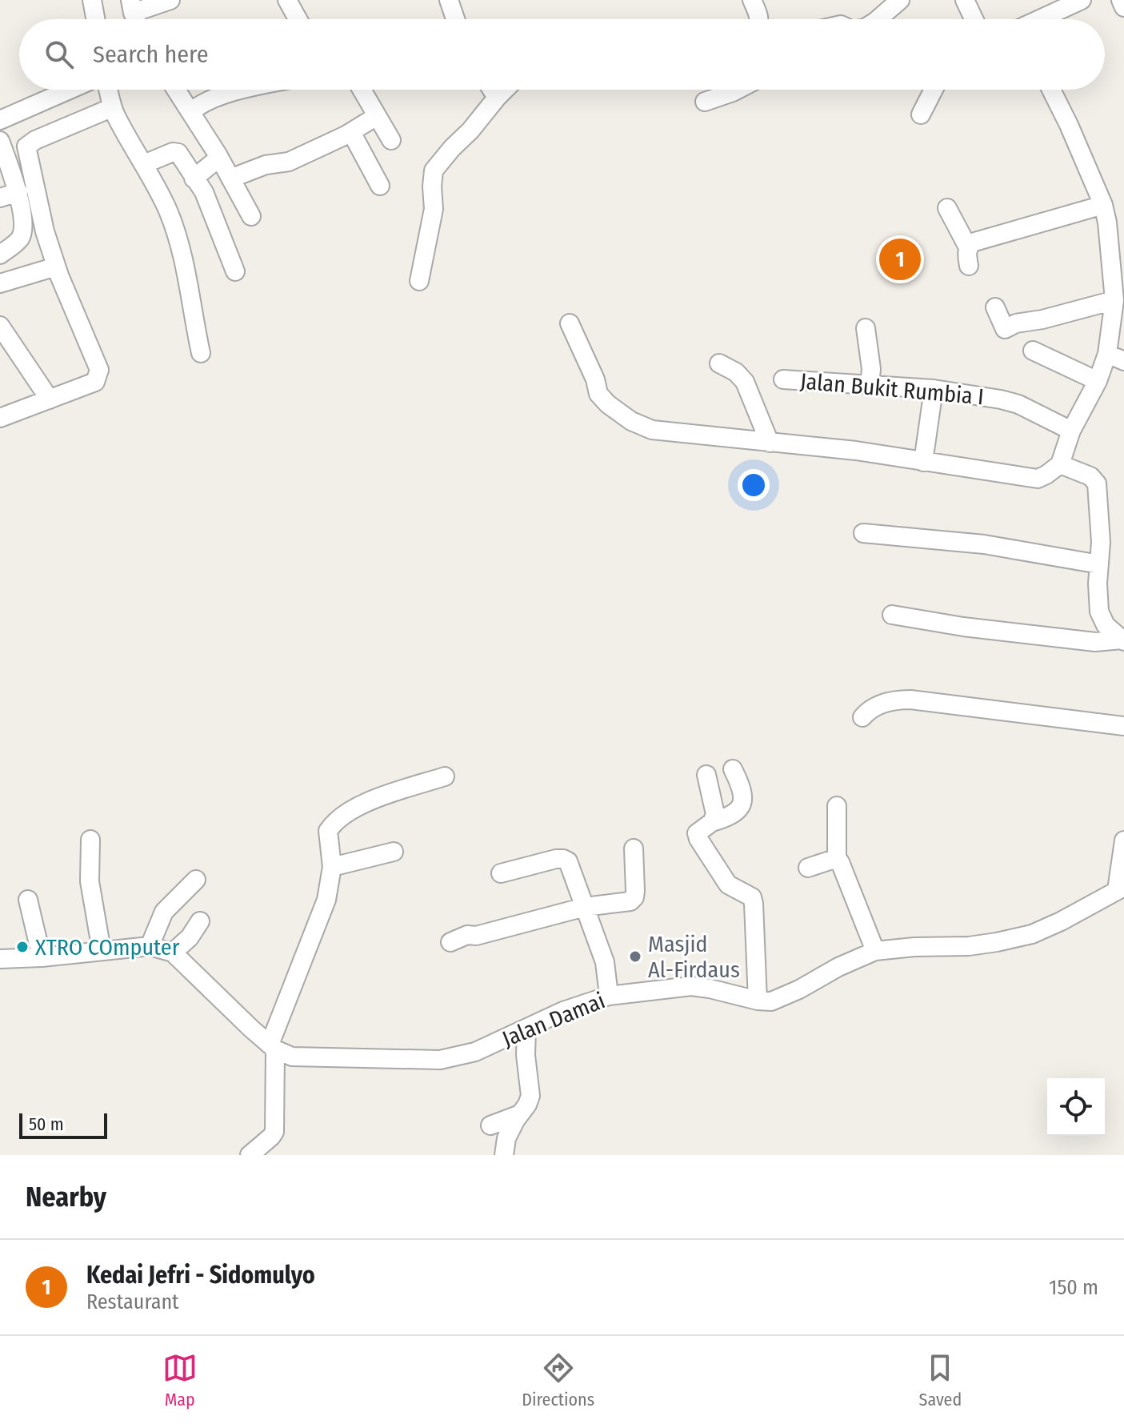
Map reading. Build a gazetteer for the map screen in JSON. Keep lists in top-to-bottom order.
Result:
{
  "streets": {
    "street": ["Jalan Bukit Rumbia I", "Jalan Damai"]
  },
  "places": ["XTRO COmputer", "Masjid Al-Firdaus"],
  "scale_bar": "50 m",
  "page": {
    "search": "Search here",
    "pins": "1",
    "scale": "50 m",
    "heading": "Nearby",
    "list": [
      {
        "mark": "1",
        "name": "Kedai Jefri - Sidomulyo",
        "note": "Restaurant",
        "value": "150 m"
      }
    ],
    "nav": ["Map", "Directions", "Saved"]
  }
}
